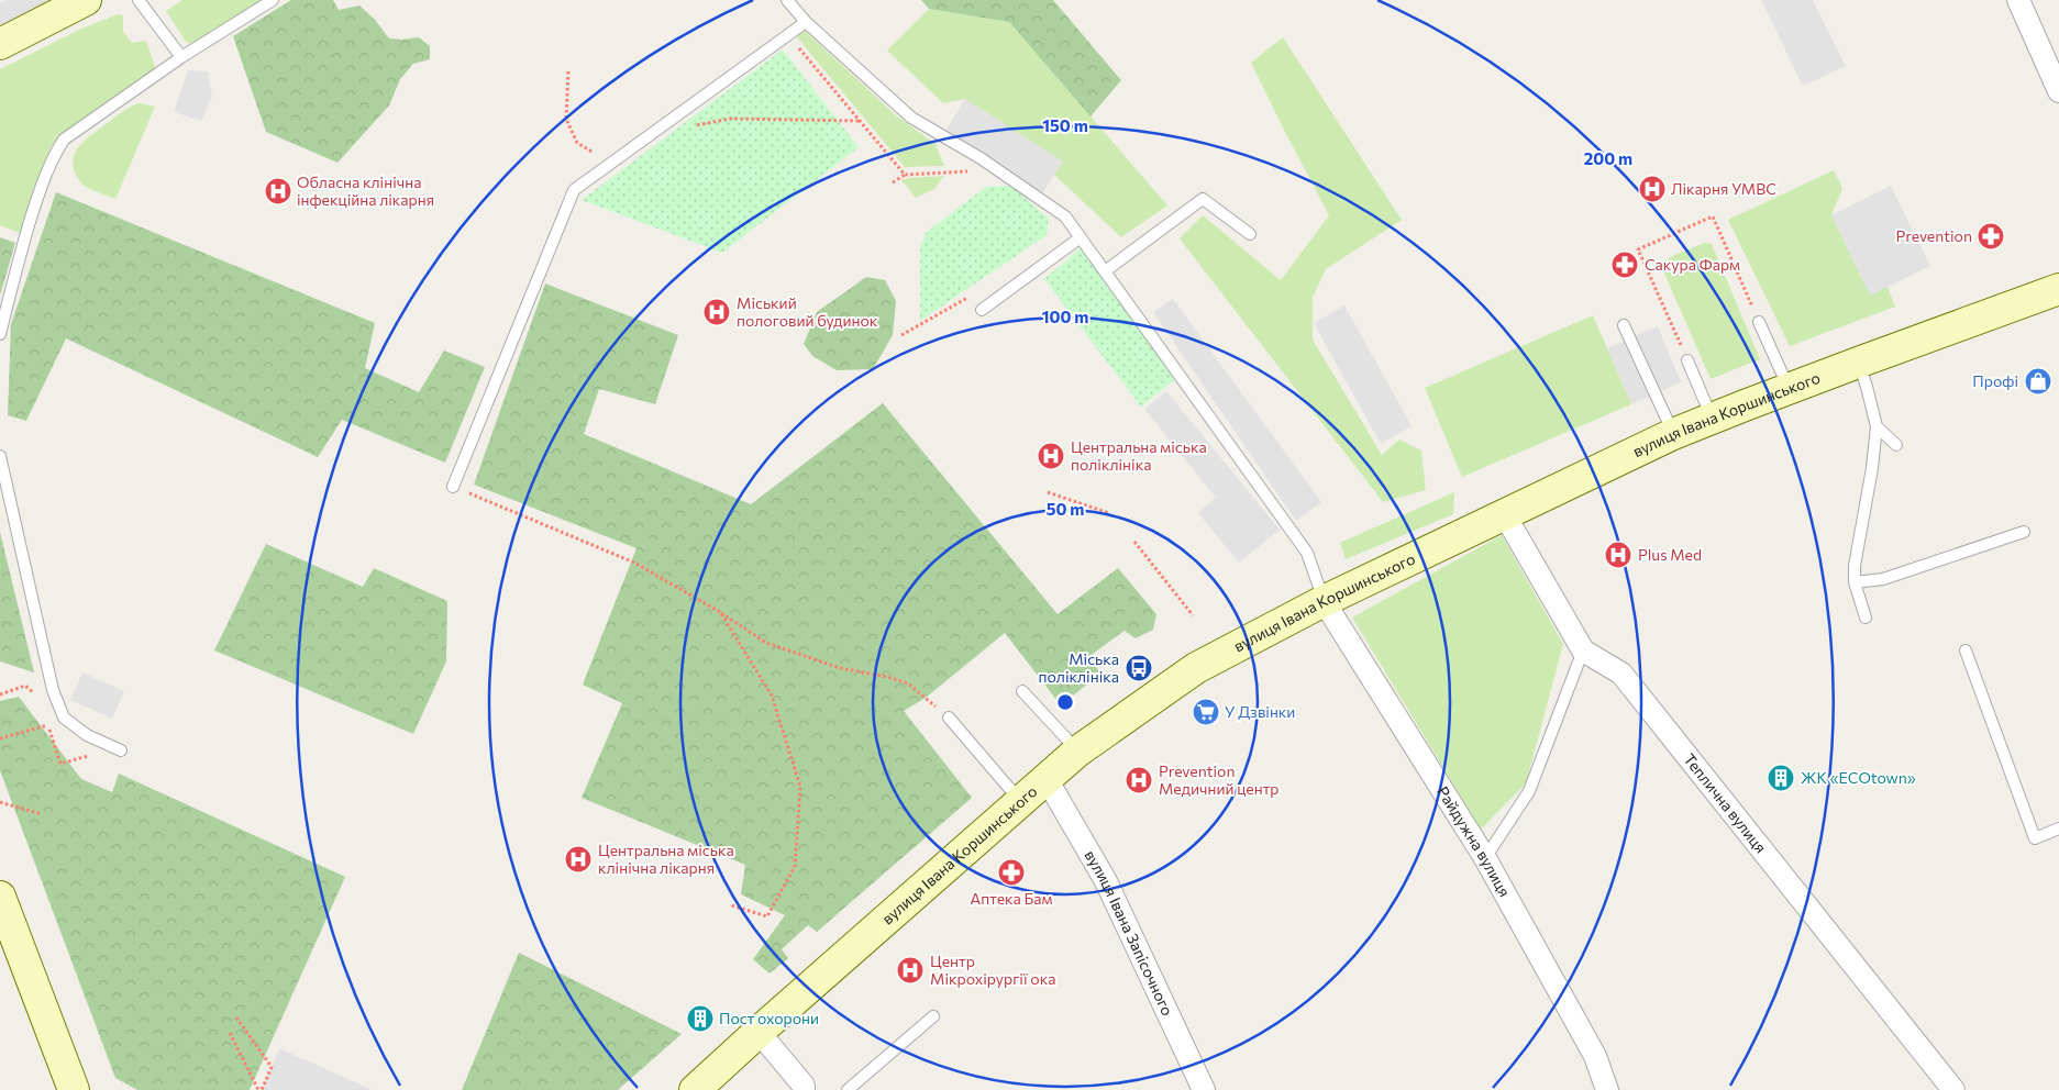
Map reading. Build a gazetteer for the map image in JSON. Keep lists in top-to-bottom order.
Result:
{
  "streets": {
    "street": [
      "вулиця Івана Коршинського",
      "Теплична вулиця",
      "Райдужна вулиця",
      "вулиця Івана Запісочного"
    ]
  },
  "crossings": [
    ["вулиця Івана Коршинського", "Теплична вулиця"],
    ["вулиця Івана Коршинського", "Райдужна вулиця"],
    ["вулиця Івана Коршинського", "вулиця Івана Запісочного"]
  ],
  "places": {
    "hospital": [
      "Лікарня УМВС",
      "Обласна клінічна інфекційна лікарня",
      "Міський пологовий будинок",
      "Центральна міська поліклініка",
      "Plus Med",
      "Prevention Медичний центр",
      "Центральна міська клінічна лікарня",
      "Центр Мікрохірургії ока"
    ],
    "pharmacy": ["Prevention", "Сакура Фарм", "Аптека Бам"],
    "shop": ["Профі"],
    "bus stop": ["Міська поліклініка"],
    "supermarket": ["У Дзвінки"],
    "building": ["ЖК «ECOtown»", "Пост охорони"]
  },
  "rings": [
    "150 m",
    "200 m",
    "100 m",
    "50 m"
  ]
}
